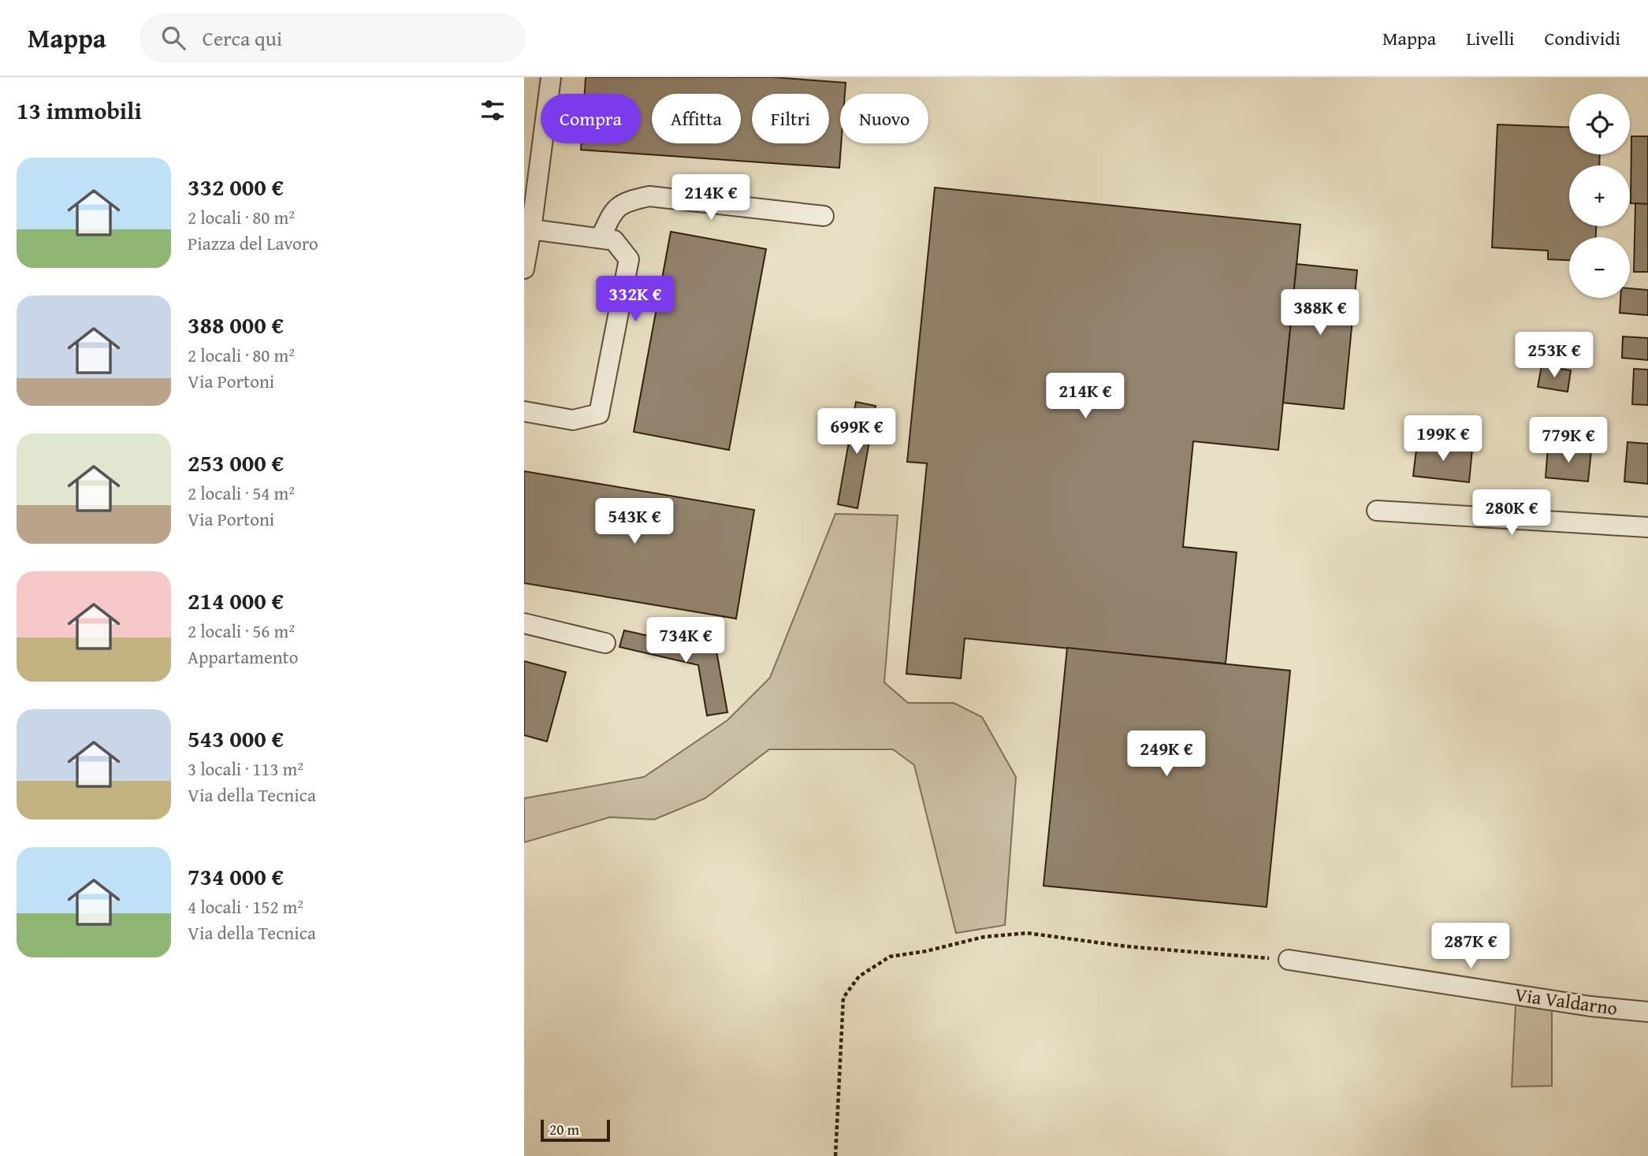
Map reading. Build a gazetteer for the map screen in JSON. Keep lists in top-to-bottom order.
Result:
{
  "streets": {
    "street": ["Via Valdarno"]
  },
  "scale_bar": "20 m",
  "page": {
    "header": "Mappa",
    "search": "Cerca qui",
    "nav": ["Mappa", "Livelli", "Condividi"],
    "heading": "13 immobili",
    "map_buttons": ["+", "−"],
    "chip": [
      "Compra",
      "Affitta",
      "Filtri",
      "Nuovo"
    ],
    "list": [
      {
        "name": "332 000 €",
        "note": "2 locali · 80 m² · Piazza del Lavoro"
      },
      {
        "name": "388 000 €",
        "note": "2 locali · 80 m² · Via Portoni"
      },
      {
        "name": "253 000 €",
        "note": "2 locali · 54 m² · Via Portoni"
      },
      {
        "name": "214 000 €",
        "note": "2 locali · 56 m² · Appartamento"
      },
      {
        "name": "543 000 €",
        "note": "3 locali · 113 m² · Via della Tecnica"
      },
      {
        "name": "734 000 €",
        "note": "4 locali · 152 m² · Via della Tecnica"
      }
    ],
    "price": [
      "214K €",
      "332K €",
      "388K €",
      "253K €",
      "214K €",
      "699K €",
      "199K €",
      "779K €",
      "280K €",
      "543K €",
      "734K €",
      "249K €",
      "287K €"
    ],
    "scale": "20 m"
  }
}
